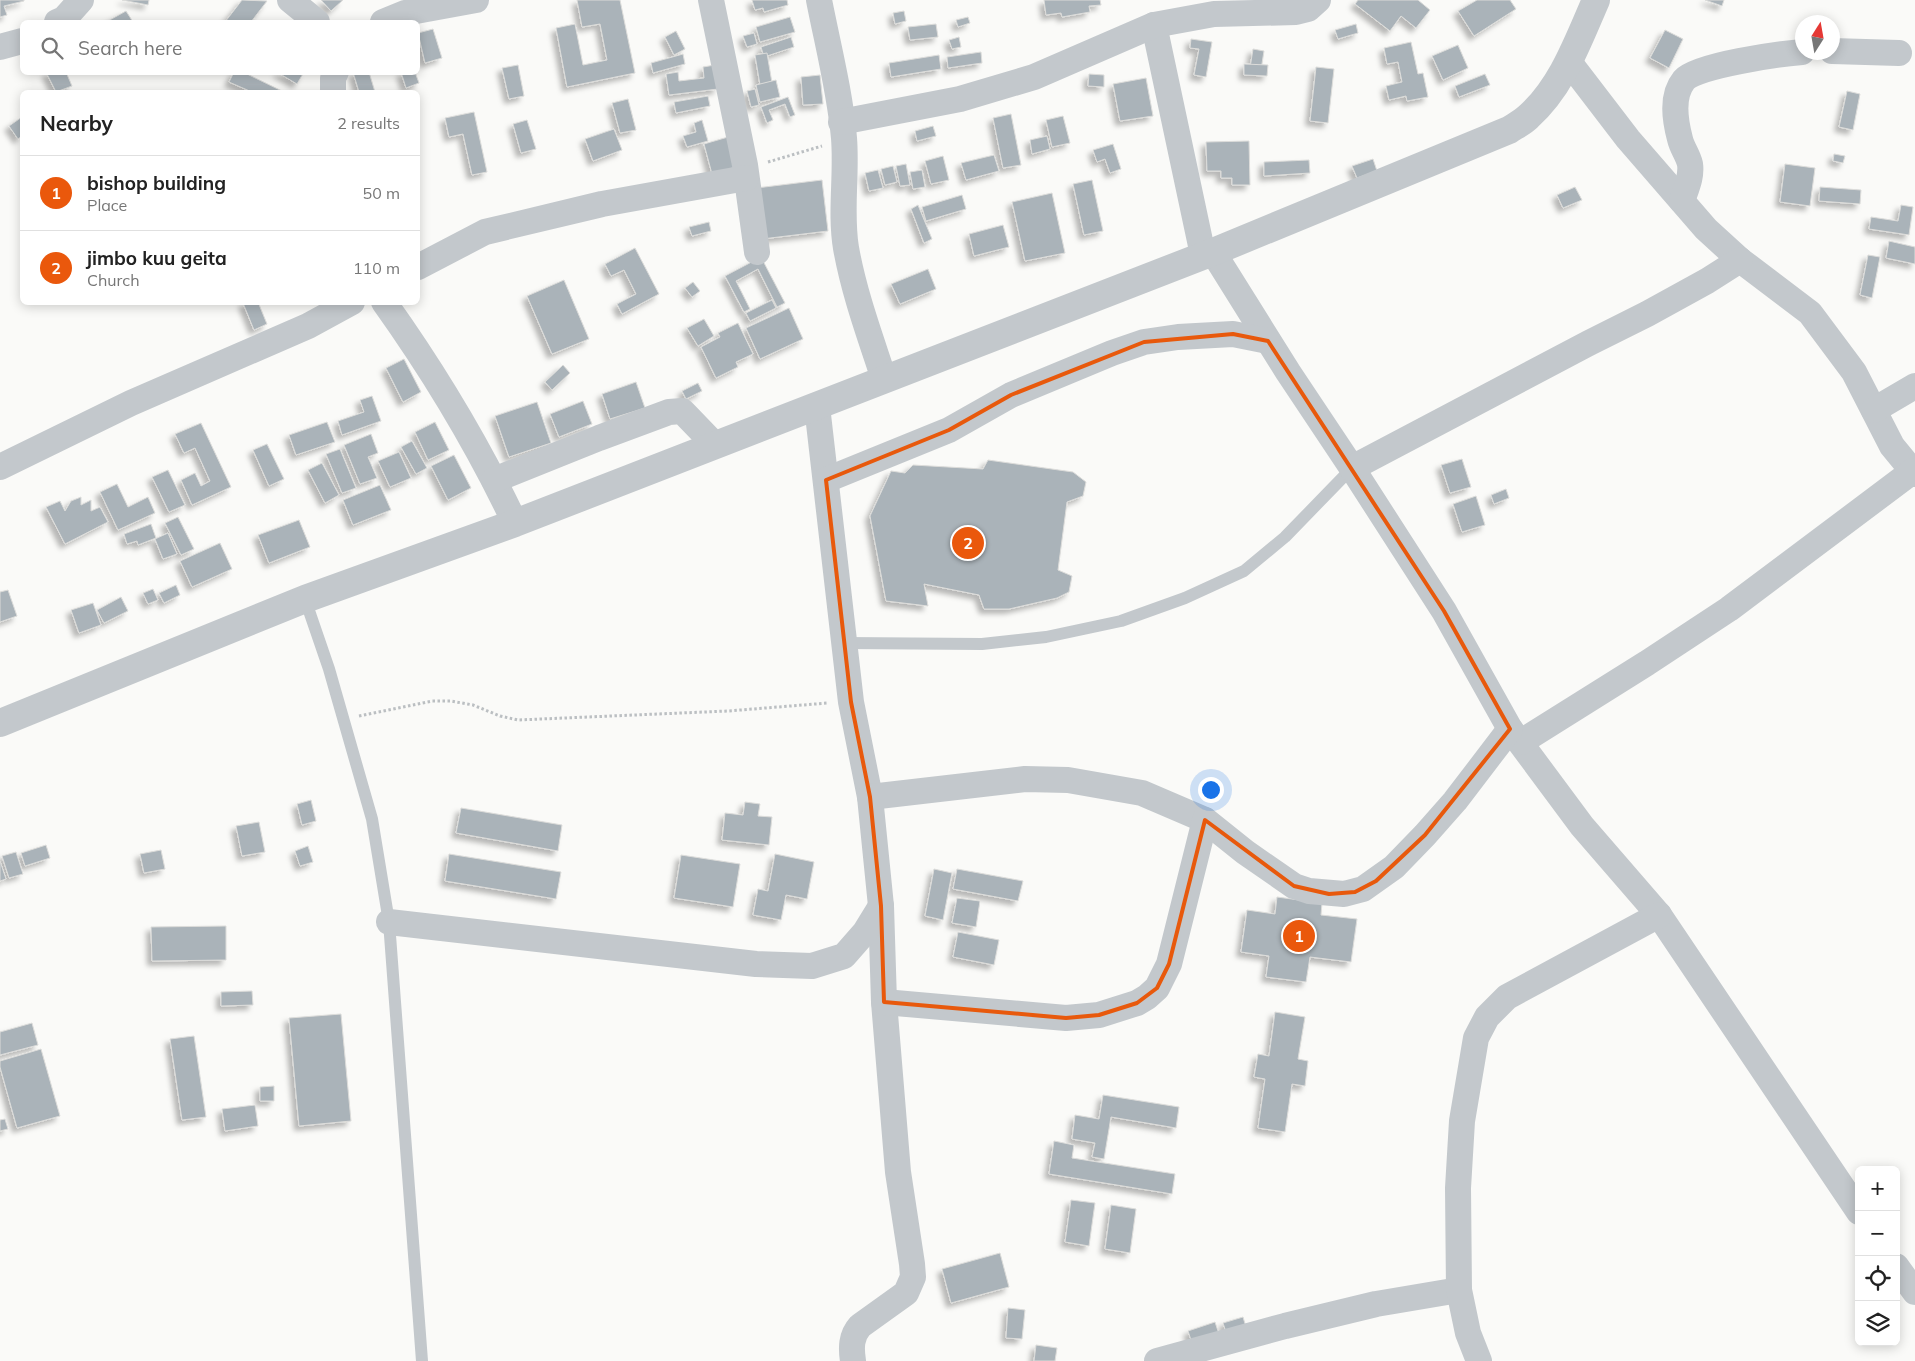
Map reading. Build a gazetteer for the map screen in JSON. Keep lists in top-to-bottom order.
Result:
{
  "north": "top",
  "page": {
    "search": "Search here",
    "heading": ["Nearby", "2 results"],
    "list": [
      {
        "mark": "1",
        "name": "bishop building",
        "note": "Place",
        "value": "50 m"
      },
      {
        "mark": "2",
        "name": "jimbo kuu geita",
        "note": "Church",
        "value": "110 m"
      }
    ],
    "pins": ["2", "1"],
    "map_buttons": ["+", "−"]
  }
}
